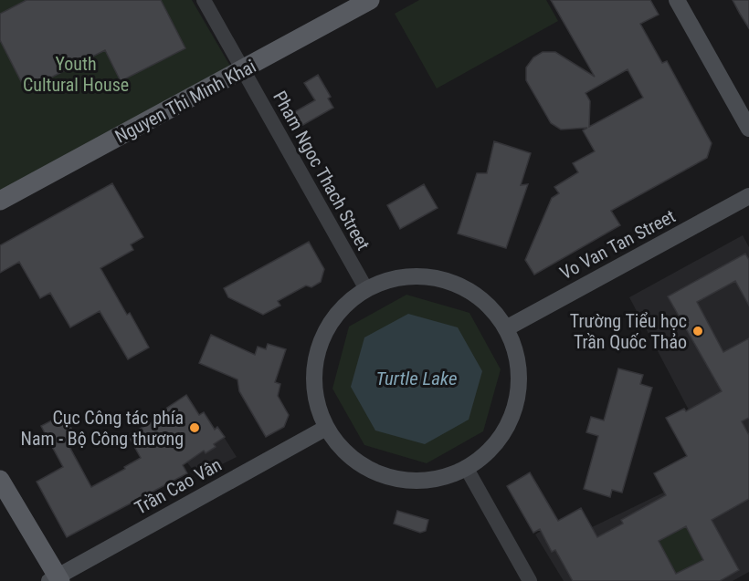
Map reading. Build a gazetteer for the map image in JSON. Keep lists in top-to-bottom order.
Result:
{
  "streets": {
    "main road": ["Nguyen Thi Minh Khai", "Vo Van Tan Street", "Trần Cao Vân"],
    "street": ["Pham Ngoc Thach Street"]
  },
  "crossings": [
    ["Nguyen Thi Minh Khai", "Pham Ngoc Thach Street"]
  ],
  "water": ["Turtle Lake"],
  "parks": ["Youth Cultural House"],
  "places": ["Trường Tiểu học Trần Quốc Thảo", "Cục Công tác phía Nam - Bộ Công thương"]
}
